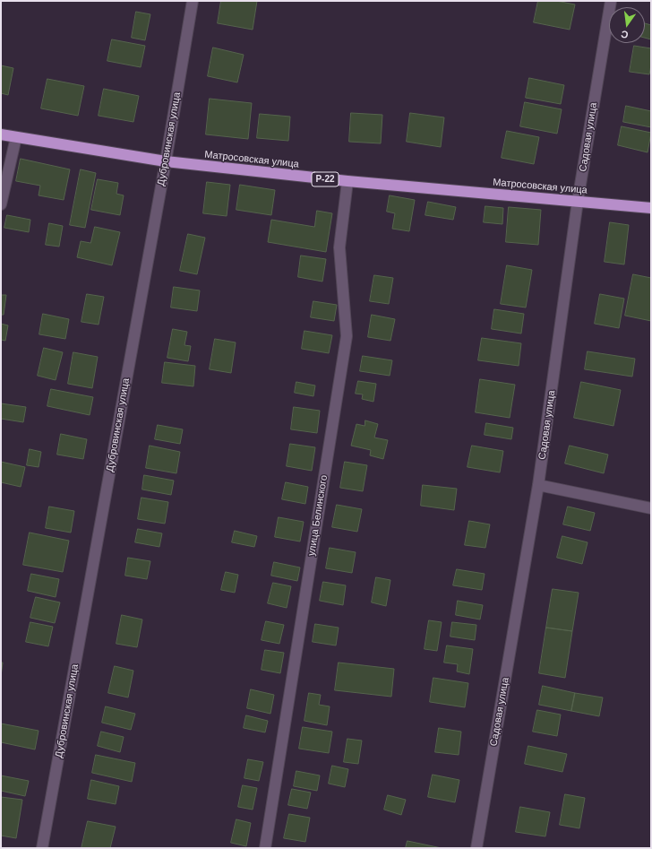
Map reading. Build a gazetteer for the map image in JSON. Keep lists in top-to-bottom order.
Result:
{
  "streets": {
    "highway": ["Матросовская улица", "Р-22"],
    "street": ["Садовая улица", "Дубровинская улица", "улица Белинского"]
  },
  "crossings": [
    ["Садовая улица", "Матросовская улица"],
    ["Дубровинская улица", "Матросовская улица"],
    ["Матросовская улица", "улица Белинского"]
  ],
  "north": "bottom"
}
